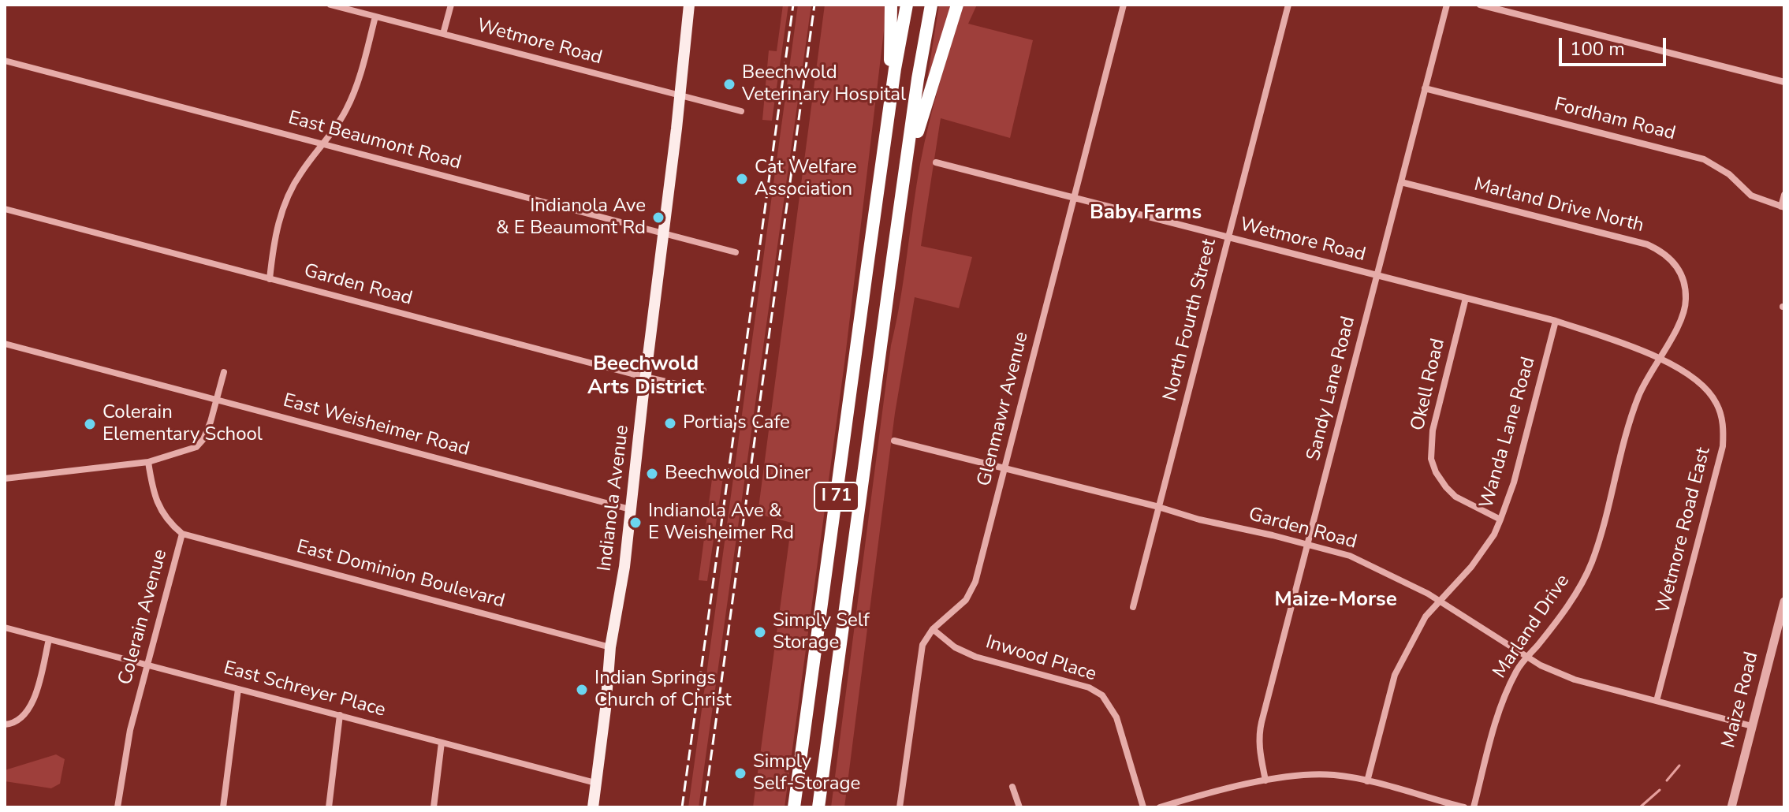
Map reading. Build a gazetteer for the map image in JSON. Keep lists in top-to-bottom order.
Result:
{
  "streets": {
    "highway": ["I 71"],
    "main road": ["Indianola Avenue"],
    "street": [
      "Wetmore Road",
      "Fordham Road",
      "East Beaumont Road",
      "Marland Drive North",
      "Garden Road",
      "North Fourth Street",
      "Okell Road",
      "Sandy Lane Road",
      "Glenmawr Avenue",
      "East Weisheimer Road",
      "Wanda Lane Road",
      "Wetmore Road East",
      "East Dominion Boulevard",
      "Colerain Avenue",
      "Marland Drive",
      "Inwood Place",
      "East Schreyer Place",
      "Maize Road"
    ]
  },
  "crossings": [
    ["Wetmore Road", "Marland Drive North"],
    ["Wetmore Road", "North Fourth Street"],
    ["Wetmore Road", "Okell Road"],
    ["Wetmore Road", "Sandy Lane Road"],
    ["Wetmore Road", "Glenmawr Avenue"],
    ["Wetmore Road", "Wanda Lane Road"],
    ["Wetmore Road", "Indianola Avenue"],
    ["Wetmore Road", "Wetmore Road East"],
    ["Wetmore Road", "Marland Drive"],
    ["Fordham Road", "Sandy Lane Road"],
    ["East Beaumont Road", "Indianola Avenue"],
    ["Marland Drive North", "Sandy Lane Road"],
    ["Marland Drive North", "Wetmore Road East"],
    ["Marland Drive North", "Marland Drive"],
    ["Garden Road", "North Fourth Street"],
    ["Garden Road", "Sandy Lane Road"],
    ["Garden Road", "Glenmawr Avenue"],
    ["Garden Road", "Wanda Lane Road"],
    ["Garden Road", "Indianola Avenue"],
    ["Garden Road", "Wetmore Road East"],
    ["Garden Road", "Marland Drive"],
    ["Garden Road", "Maize Road"],
    ["Okell Road", "Wanda Lane Road"],
    ["Glenmawr Avenue", "Inwood Place"],
    ["East Weisheimer Road", "Indianola Avenue"],
    ["Indianola Avenue", "East Dominion Boulevard"],
    ["Indianola Avenue", "East Schreyer Place"],
    ["Wetmore Road East", "Marland Drive"],
    ["East Dominion Boulevard", "Colerain Avenue"],
    ["Colerain Avenue", "East Schreyer Place"]
  ],
  "districts": ["Baby Farms", "Beechwold Arts District", "Maize-Morse"],
  "places": [
    "Beechwold Veterinary Hospital",
    "Cat Welfare Association",
    "Indianola Ave & E Beaumont Rd",
    "Portia's Cafe",
    "Colerain Elementary School",
    "Beechwold Diner",
    "Indianola Ave & E Weisheimer Rd",
    "Simply Self Storage",
    "Indian Springs Church of Christ",
    "Simply Self-Storage"
  ],
  "scale_bar": "100 m"
}
